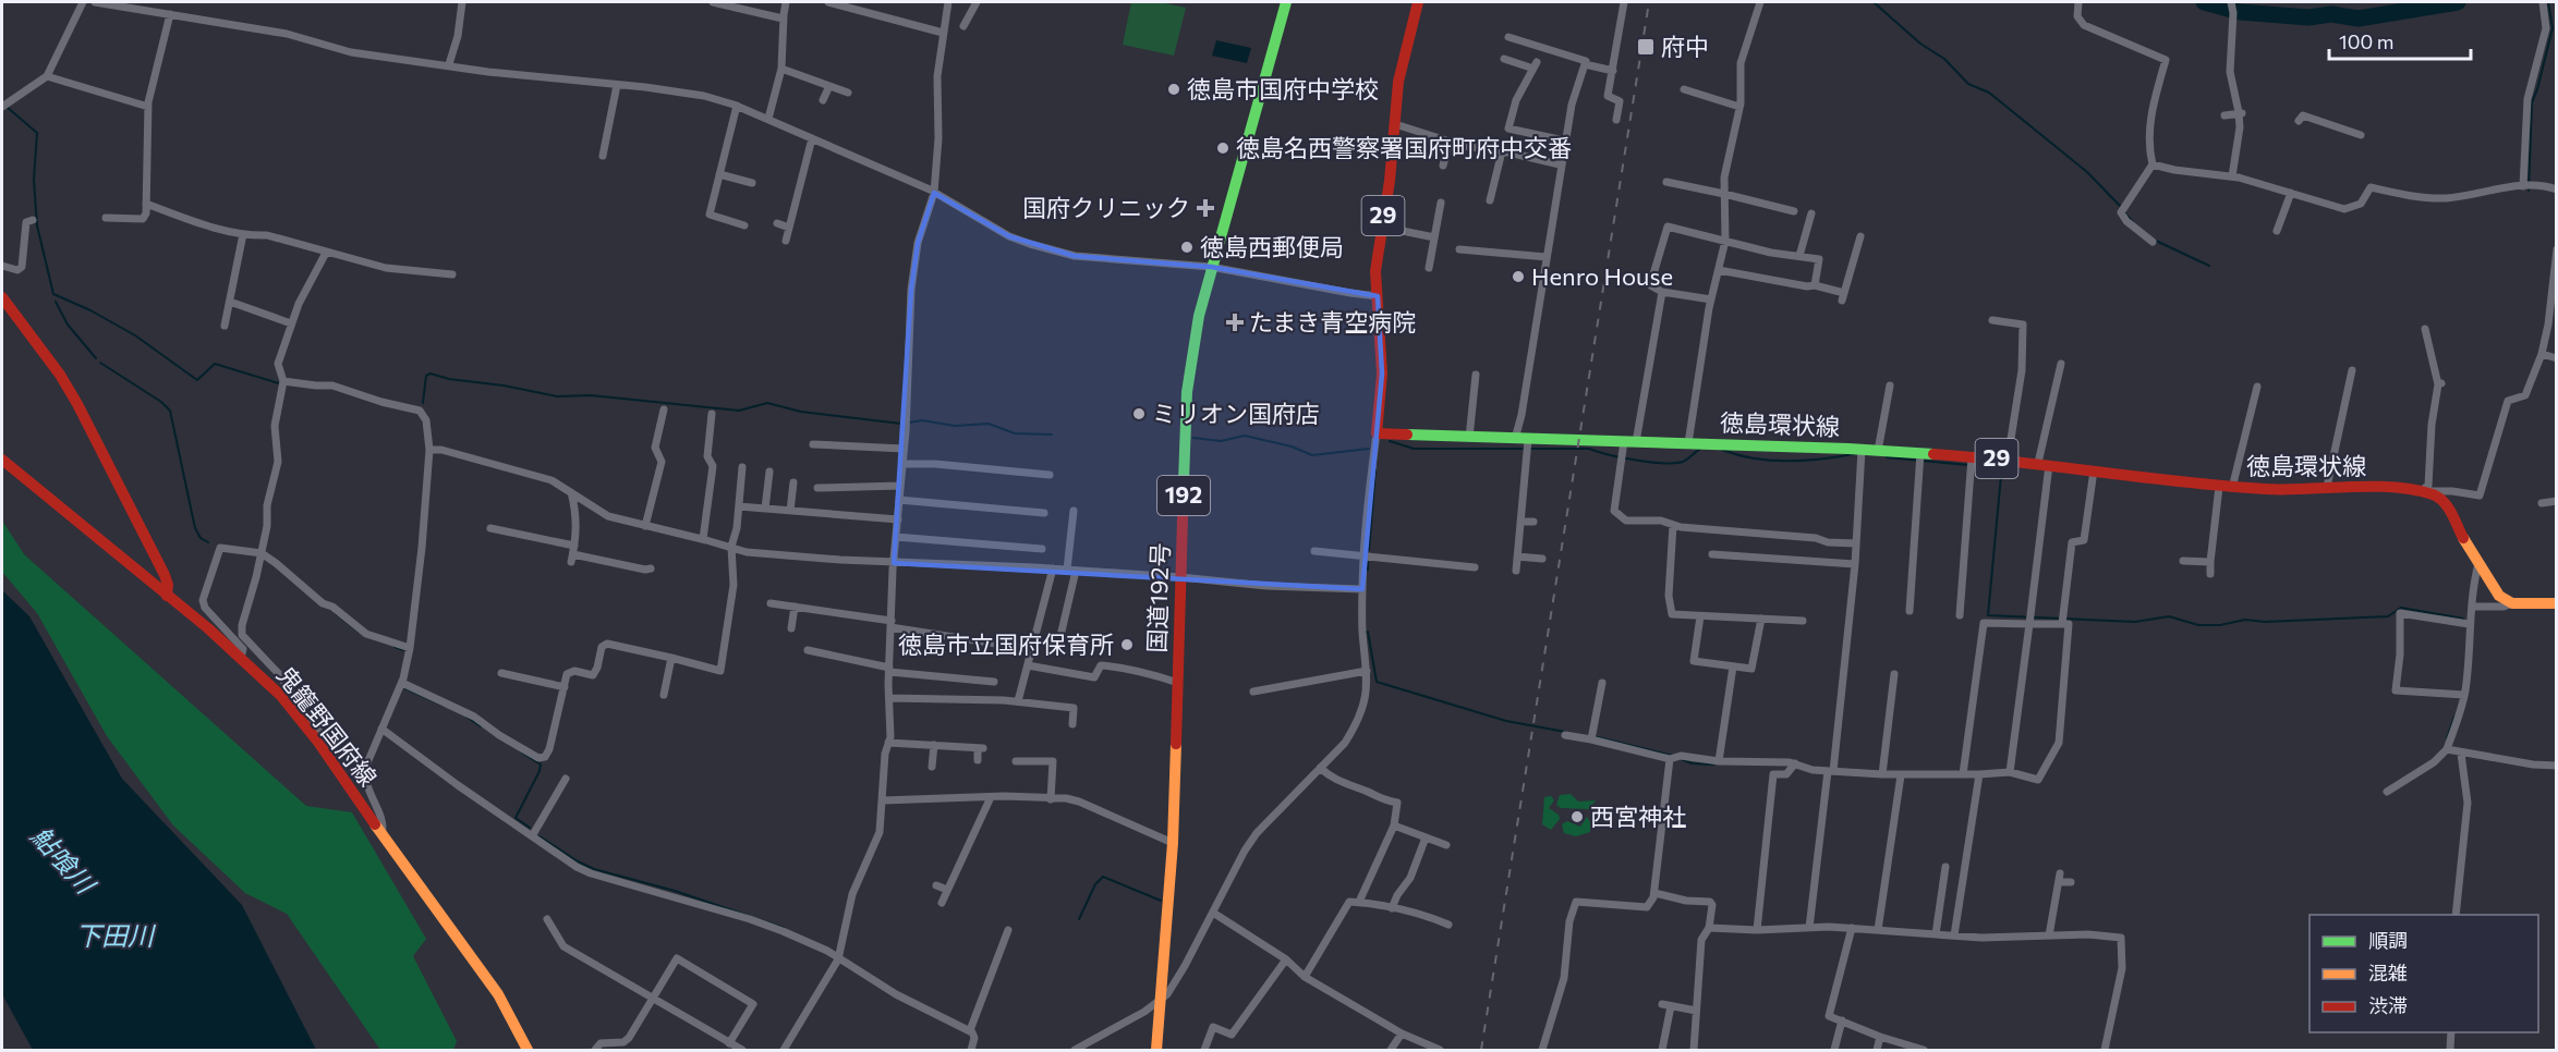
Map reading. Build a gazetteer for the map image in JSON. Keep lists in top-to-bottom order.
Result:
{
  "streets": {
    "main road": [
      "29",
      "徳島環状線",
      "192",
      "国道192号",
      "鬼籠野国府線"
    ]
  },
  "crossings": [
    ["29", "徳島環状線"]
  ],
  "water": ["鮎喰川", "下田川"],
  "places": {
    "transit": ["府中"],
    "other": [
      "徳島市国府中学校",
      "徳島名西警察署国府町府中交番",
      "徳島西郵便局",
      "Henro House",
      "ミリオン国府店",
      "徳島市立国府保育所",
      "西宮神社"
    ],
    "health": ["国府クリニック", "たまき青空病院"]
  },
  "legend": ["順調", "混雑", "渋滞"],
  "scale_bar": "100 m"
}
